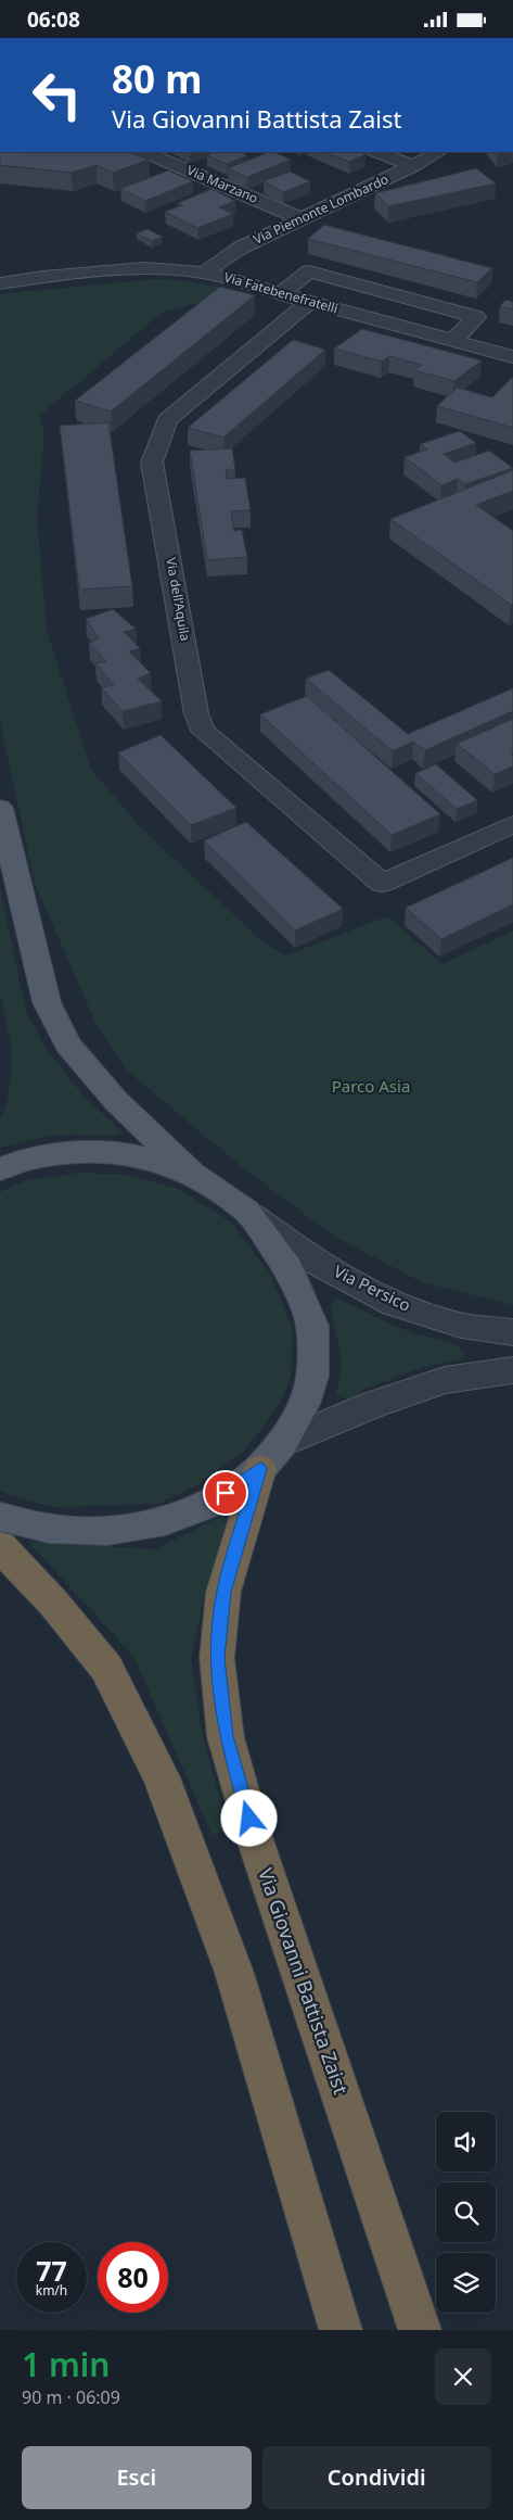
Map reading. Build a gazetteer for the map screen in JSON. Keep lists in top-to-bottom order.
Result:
{
  "streets": {
    "highway": ["Via Giovanni Battista Zaist"],
    "street": [
      "Via Marzano",
      "Via Piemonte Lombardo",
      "Via Fatebenefratelli",
      "Via dell'Aquila",
      "Via Persico"
    ]
  },
  "crossings": [
    ["Via Marzano", "Via Piemonte Lombardo"],
    ["Via Piemonte Lombardo", "Via Fatebenefratelli"],
    ["Via Fatebenefratelli", "Via dell'Aquila"],
    ["Via Persico", "Via Giovanni Battista Zaist"]
  ],
  "parks": ["Parco Asia"],
  "page": {
    "status": "06:08",
    "turn": ["80 m", "Via Giovanni Battista Zaist"],
    "speed": "77 km/h",
    "limit": "80",
    "heading": ["1 min", "90 m · 06:09"],
    "buttons": ["Esci", "Condividi"]
  }
}
